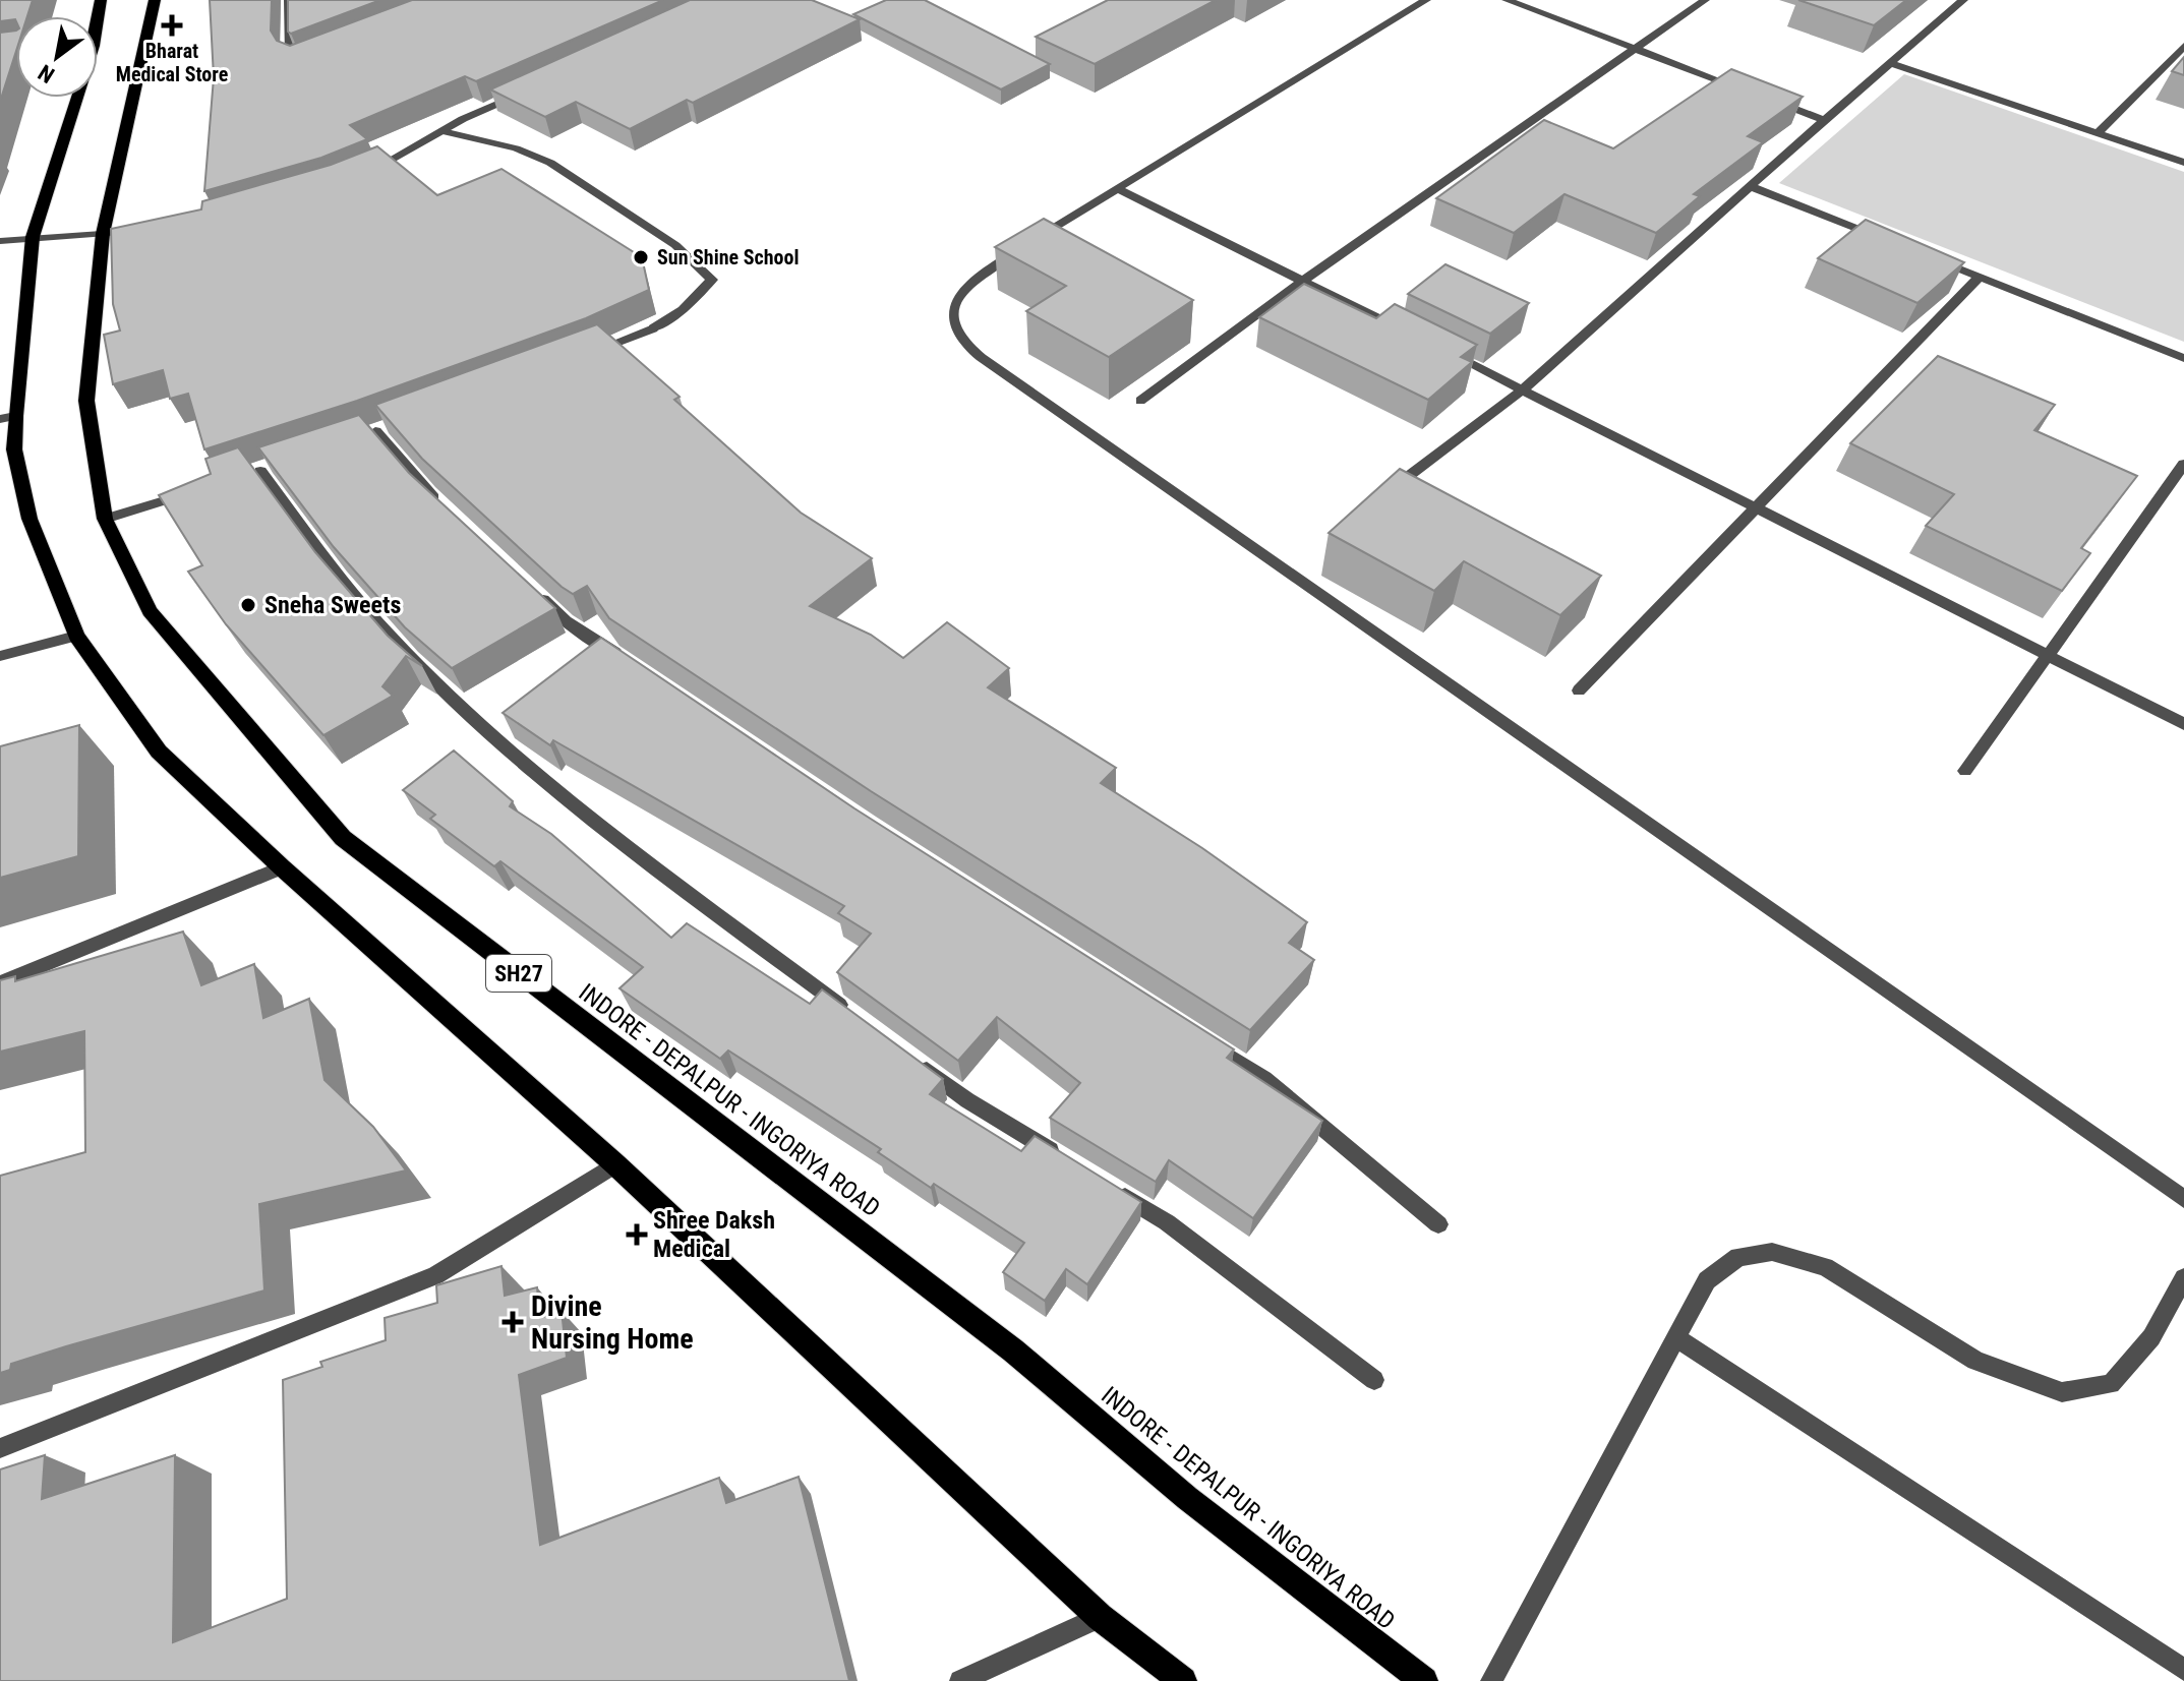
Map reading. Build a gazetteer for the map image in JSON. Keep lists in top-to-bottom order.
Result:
{
  "streets": {
    "main road": ["SH27", "INDORE - DEPALPUR - INGORIYA ROAD"]
  },
  "places": {
    "health": ["Bharat Medical Store", "Shree Daksh Medical", "Divine Nursing Home"],
    "other": ["Sun Shine School", "Sneha Sweets"]
  },
  "north": "bottom left"
}
